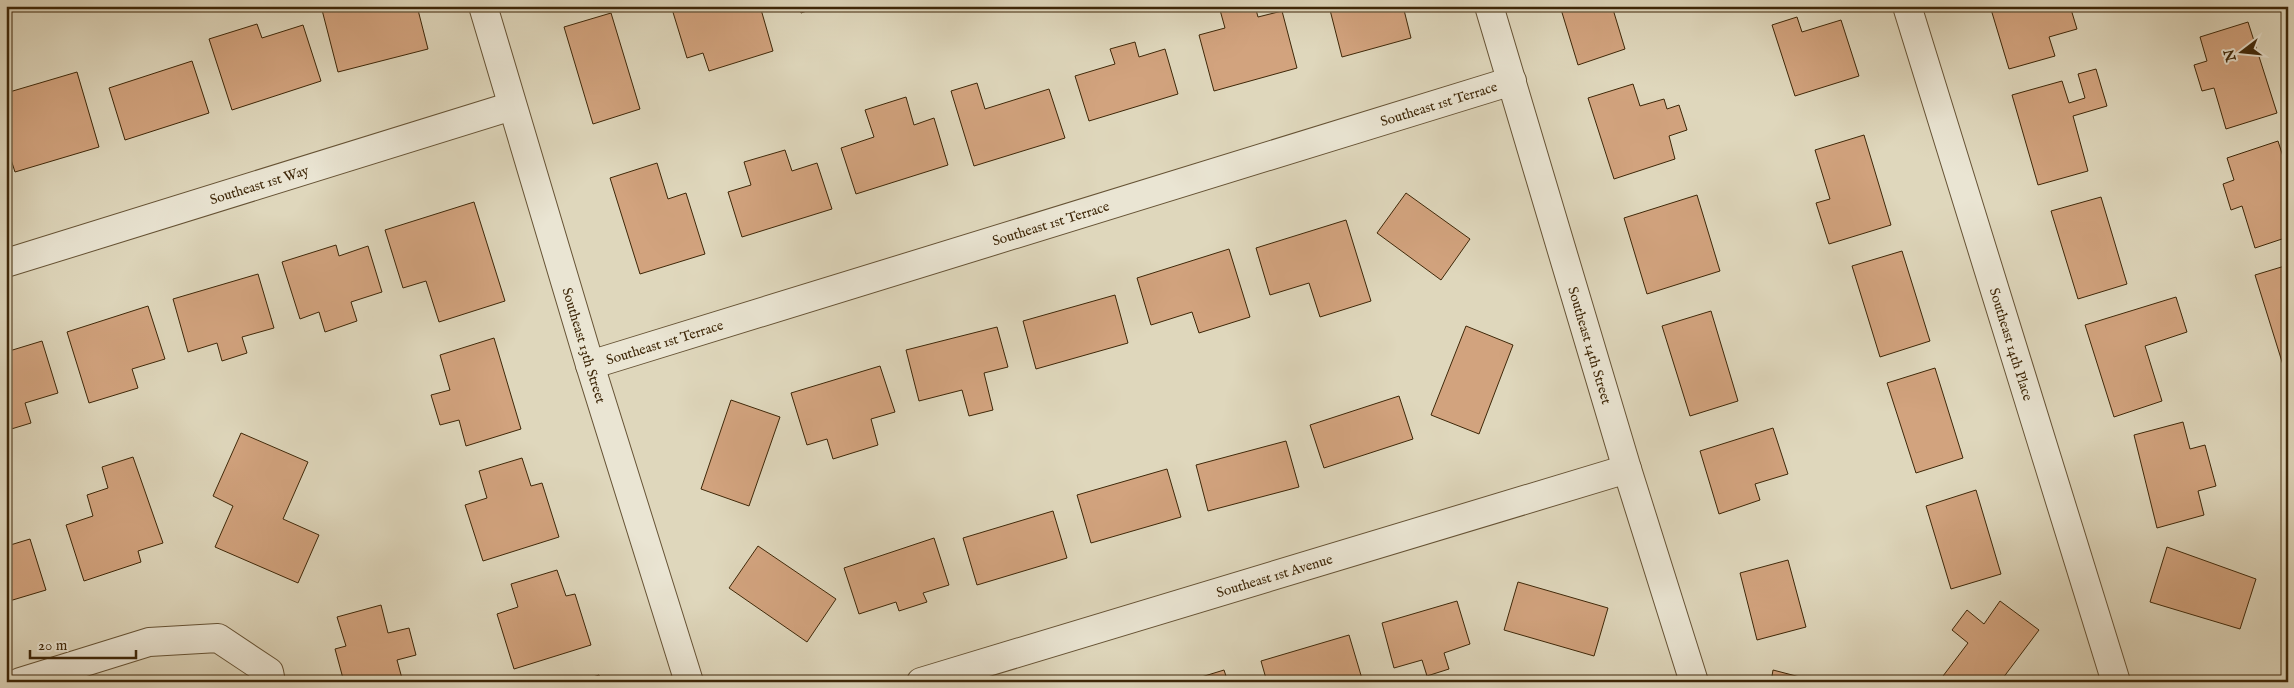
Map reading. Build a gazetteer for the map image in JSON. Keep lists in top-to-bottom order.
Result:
{
  "streets": {
    "street": [
      "Southeast 1st Terrace",
      "Southeast 1st Way",
      "Southeast 13th Street",
      "Southeast 14th Street",
      "Southeast 14th Place",
      "Southeast 1st Avenue"
    ]
  },
  "crossings": [
    ["Southeast 1st Terrace", "Southeast 13th Street"],
    ["Southeast 1st Terrace", "Southeast 14th Street"],
    ["Southeast 1st Way", "Southeast 13th Street"],
    ["Southeast 14th Street", "Southeast 1st Avenue"]
  ],
  "scale_bar": "20 m",
  "north": "left"
}
